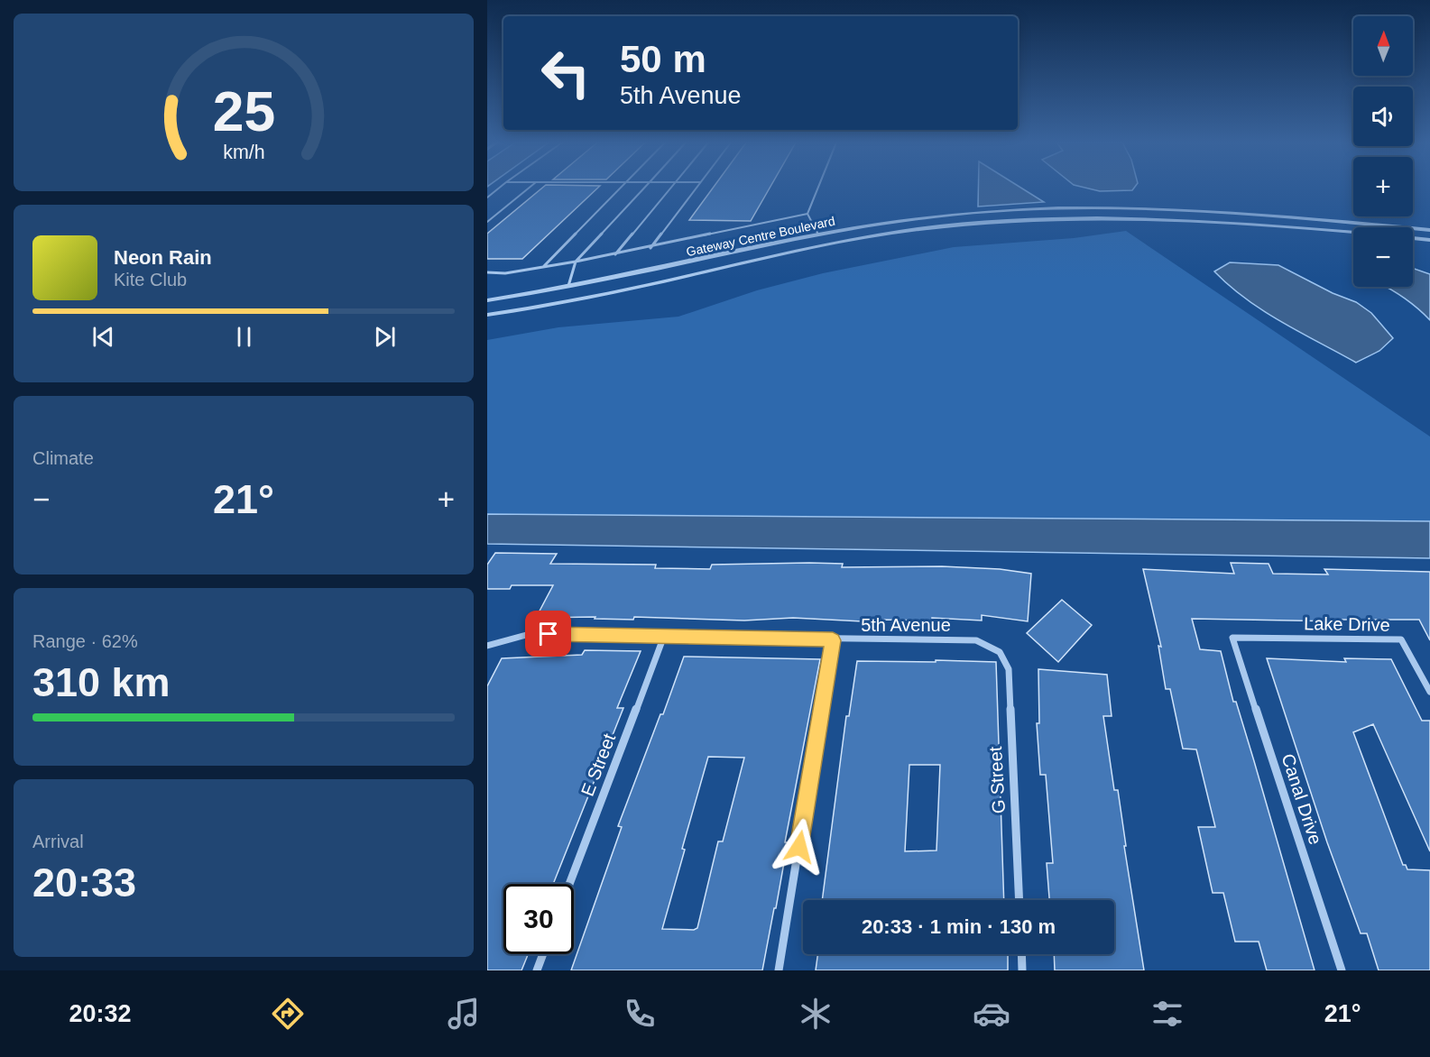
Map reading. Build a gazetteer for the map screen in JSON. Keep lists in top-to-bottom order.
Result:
{
  "streets": {
    "street": [
      "Gateway Centre Boulevard",
      "Lake Drive",
      "5th Avenue",
      "E Street",
      "G Street",
      "Canal Drive"
    ]
  },
  "crossings": [
    ["Lake Drive", "Canal Drive"],
    ["5th Avenue", "E Street"],
    ["5th Avenue", "G Street"]
  ],
  "north": "top",
  "page": {
    "map_buttons": ["+", "−"],
    "turn": ["50 m", "5th Avenue"],
    "song": ["Neon Rain", "Kite Club"],
    "tile": [
      "Climate",
      ["Range · 62%", "310 km"],
      ["Arrival", "20:33"]
    ],
    "heat": ["−", "21°", "+"],
    "limit": "30",
    "trip": "20:33 · 1 min · 130 m",
    "tabs": ["20:32", "21°"],
    "gauge": ["25", "km/h"]
  }
}
